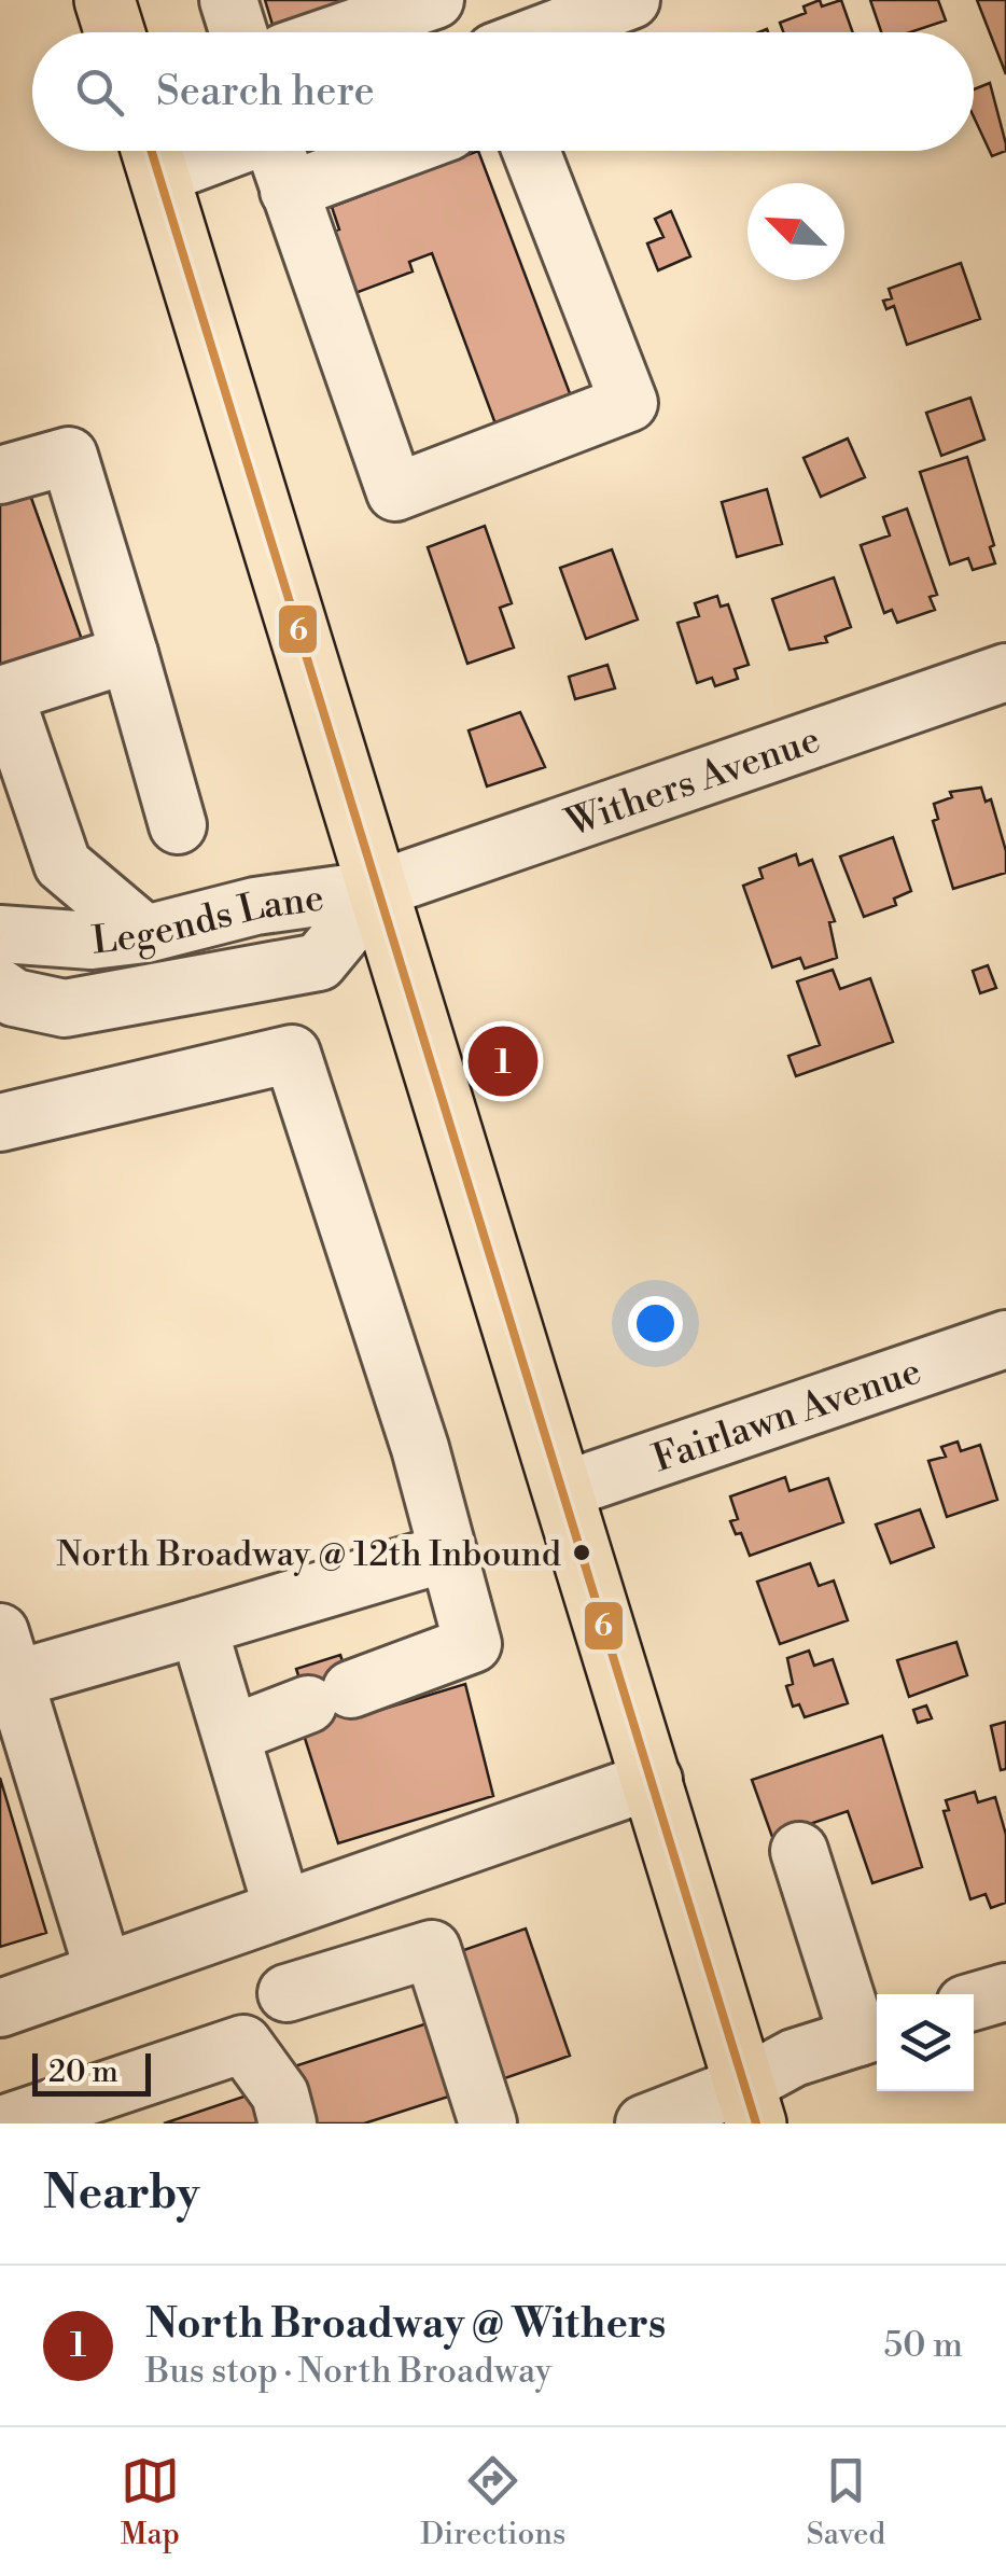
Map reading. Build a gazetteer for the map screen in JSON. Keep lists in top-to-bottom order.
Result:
{
  "streets": {
    "street": ["Withers Avenue", "Legends Lane", "Fairlawn Avenue"]
  },
  "crossings": [
    ["Withers Avenue", "Legends Lane"]
  ],
  "places": ["North Broadway @ 12th Inbound"],
  "lines": ["transit line 6"],
  "scale_bar": "20 m",
  "north": "top left",
  "page": {
    "search": "Search here",
    "pins": "1",
    "scale": "20 m",
    "heading": "Nearby",
    "list": [
      {
        "mark": "1",
        "name": "North Broadway @ Withers",
        "note": "Bus stop · North Broadway",
        "value": "50 m"
      }
    ],
    "nav": ["Map", "Directions", "Saved"]
  }
}
